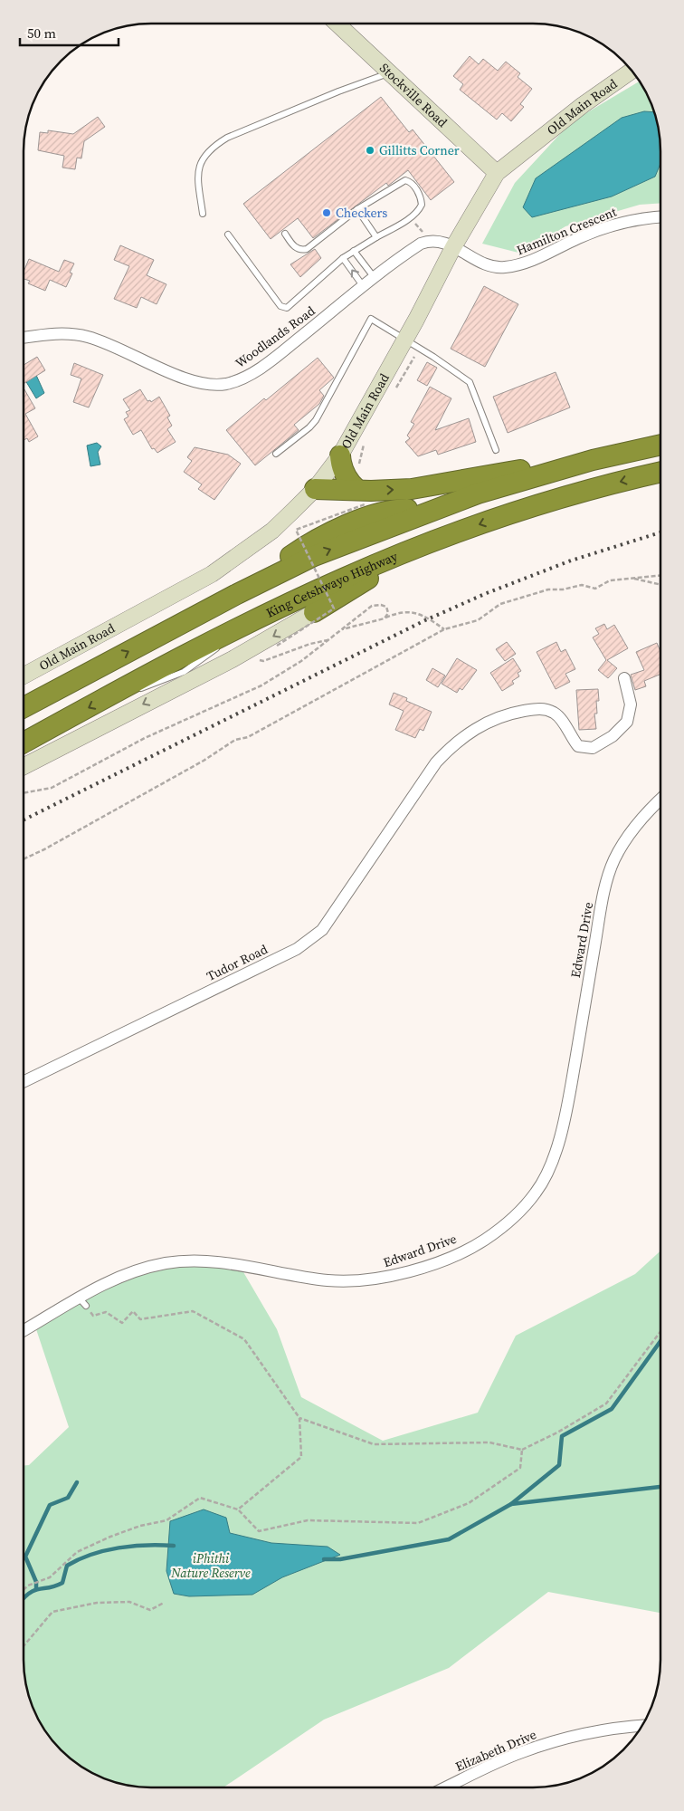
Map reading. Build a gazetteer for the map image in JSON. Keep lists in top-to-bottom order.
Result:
{
  "streets": {
    "highway": ["King Cetshwayo Highway"],
    "street": [
      "Stockville Road",
      "Old Main Road",
      "Hamilton Crescent",
      "Woodlands Road",
      "Edward Drive",
      "Tudor Road",
      "Elizabeth Drive"
    ]
  },
  "crossings": [
    ["Stockville Road", "Old Main Road"],
    ["Old Main Road", "Hamilton Crescent"]
  ],
  "parks": ["iPhithi Nature Reserve"],
  "places": ["Gillitts Corner", "Checkers"],
  "scale_bar": "50 m"
}
